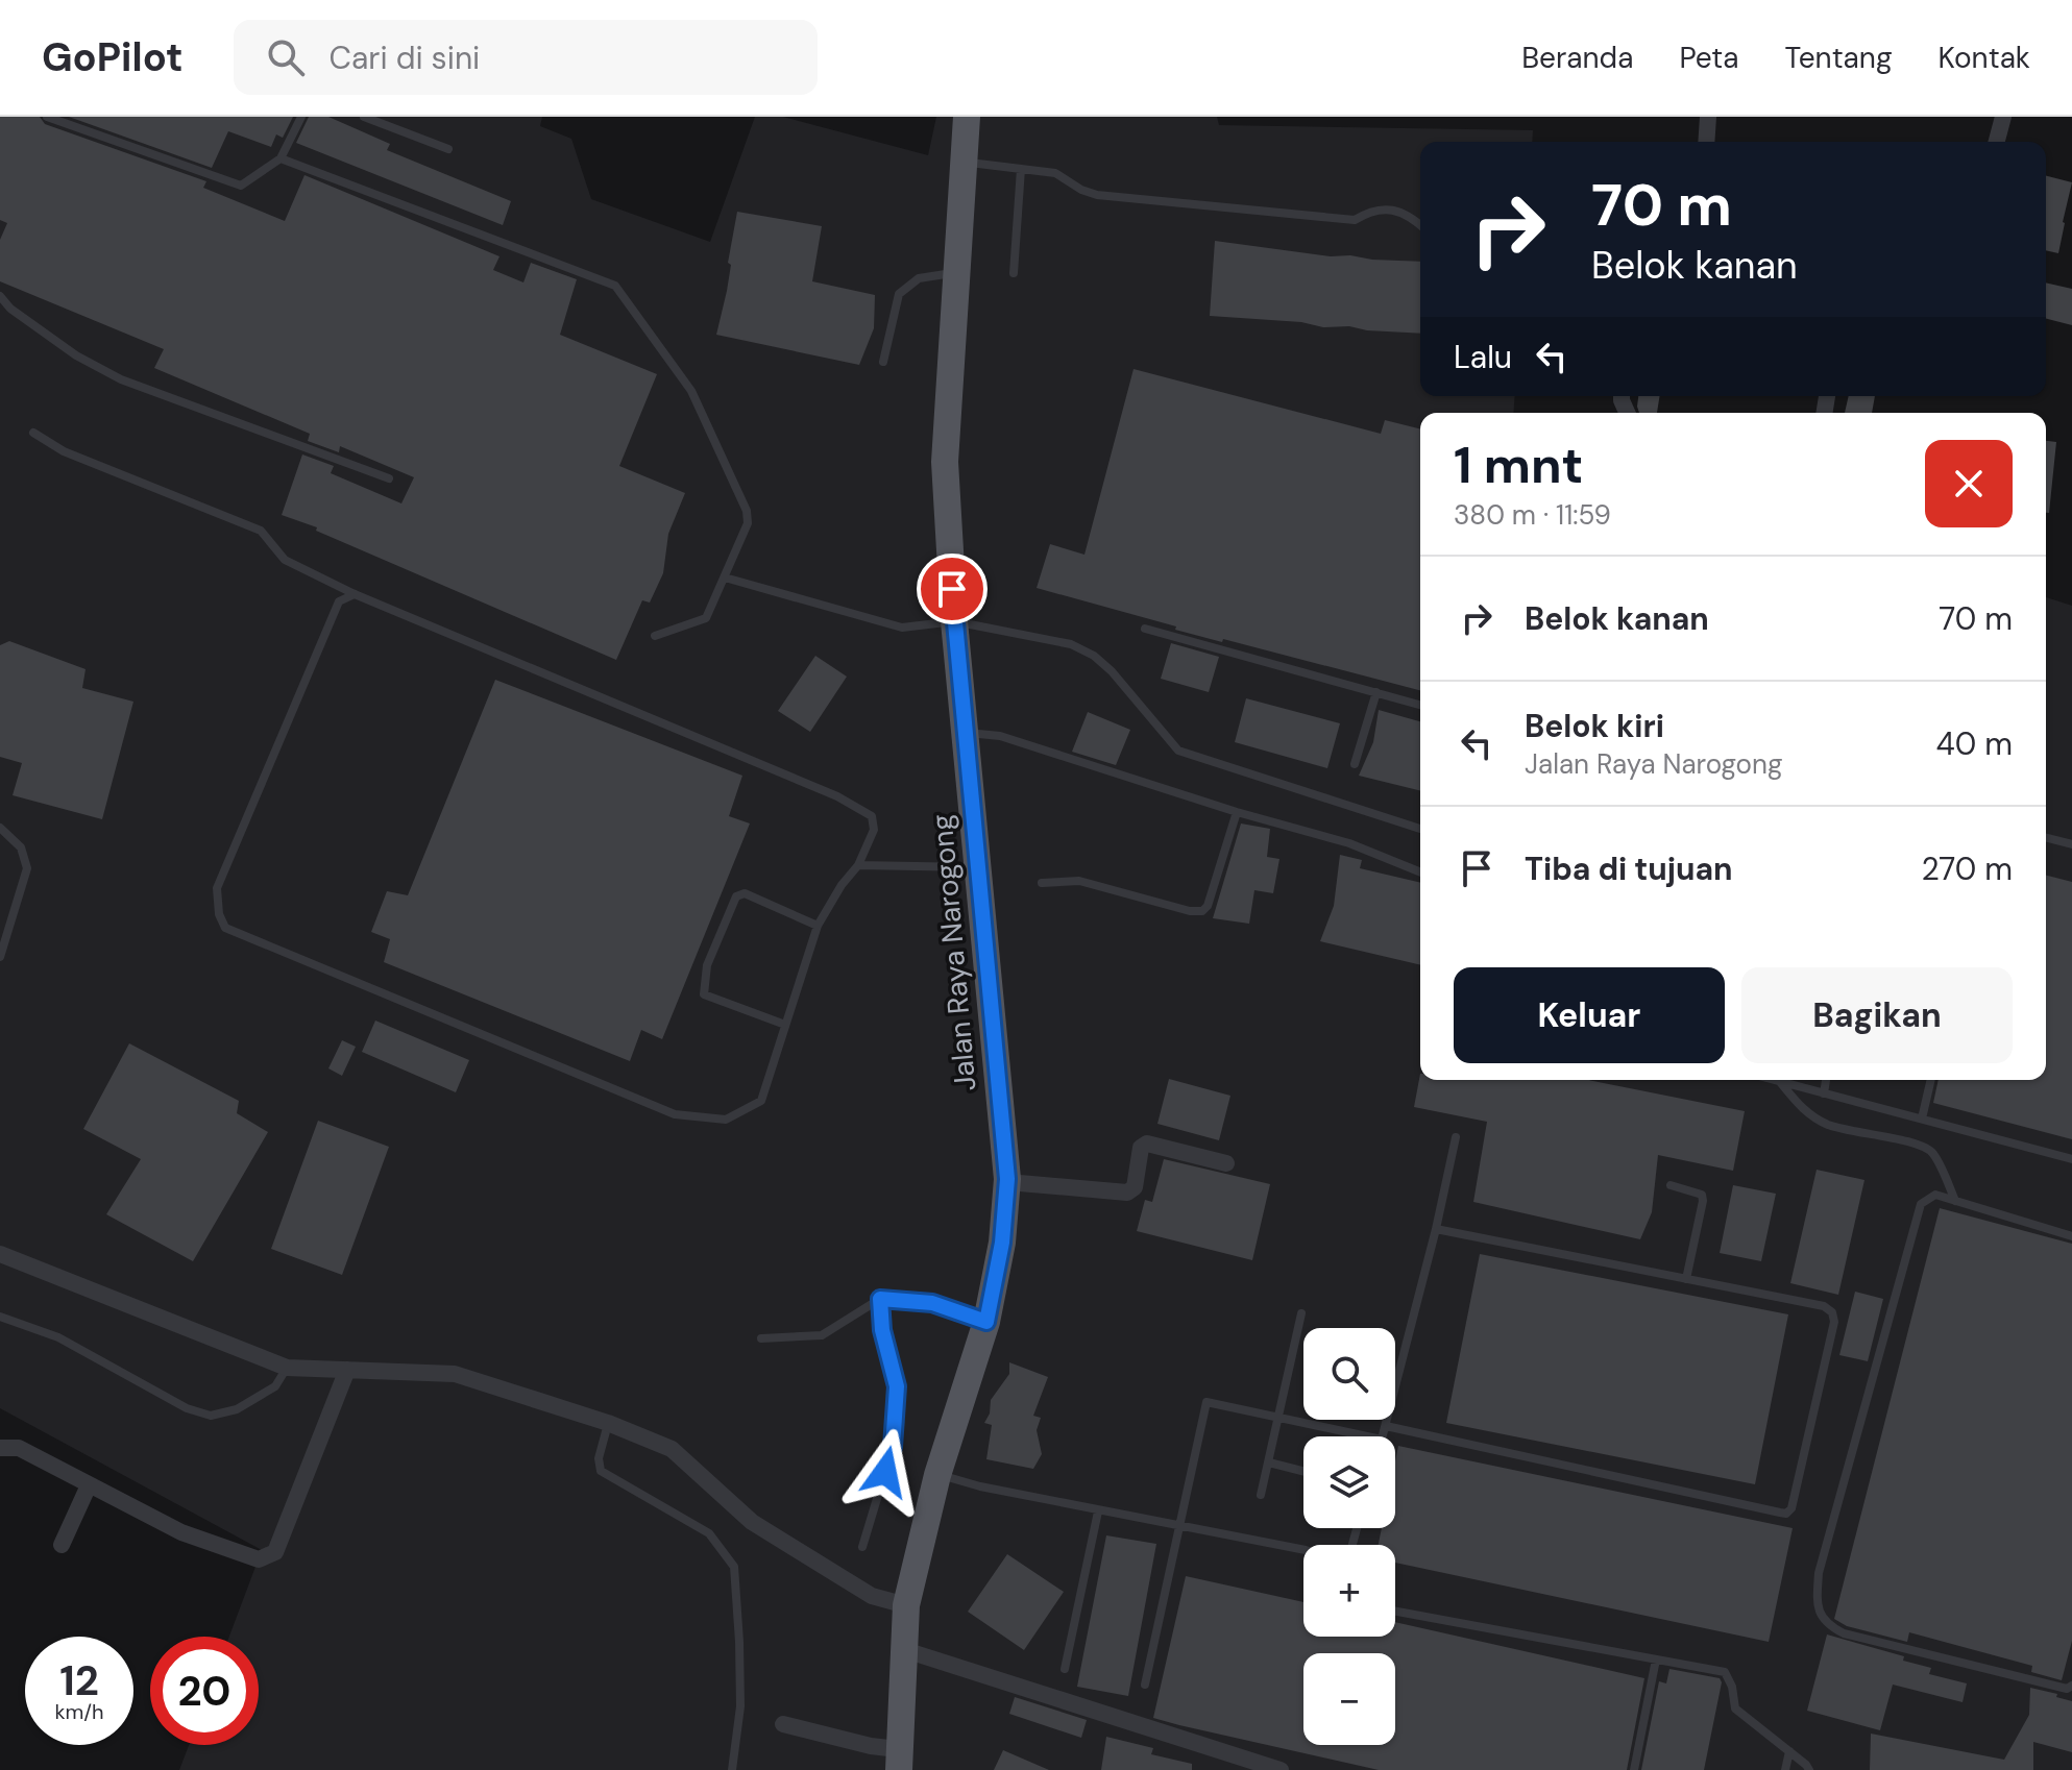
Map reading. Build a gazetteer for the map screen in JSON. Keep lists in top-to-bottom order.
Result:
{
  "streets": {
    "main road": ["Jalan Raya Narogong"]
  },
  "page": {
    "header": "GoPilot",
    "search": "Cari di sini",
    "nav": [
      "Beranda",
      "Peta",
      "Tentang",
      "Kontak"
    ],
    "turn": ["70 m", "Belok kanan"],
    "then": "Lalu",
    "heading": ["1 mnt", "380 m · 11:59"],
    "list": [
      {
        "name": "Belok kanan",
        "value": "70 m"
      },
      {
        "name": "Belok kiri",
        "note": "Jalan Raya Narogong",
        "value": "40 m"
      },
      {
        "name": "Tiba di tujuan",
        "value": "270 m"
      }
    ],
    "buttons": ["Keluar", "Bagikan"],
    "map_buttons": ["+", "−"],
    "speed": "12 km/h",
    "limit": "20"
  }
}
